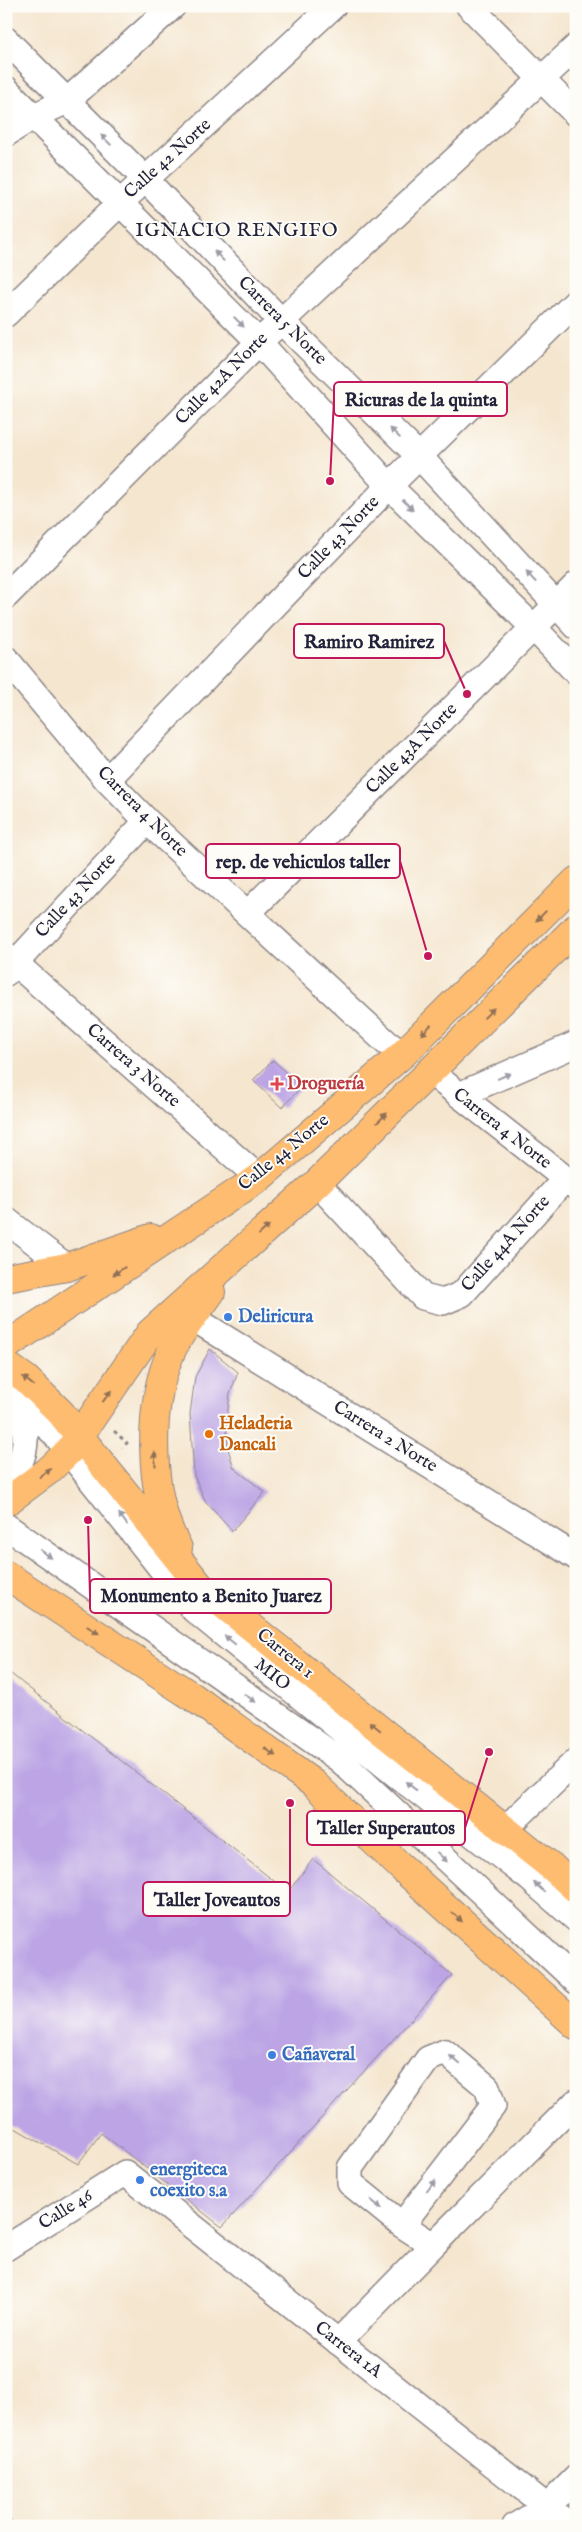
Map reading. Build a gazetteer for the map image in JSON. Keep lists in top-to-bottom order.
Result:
{
  "streets": {
    "main road": ["Calle 44 Norte", "Carrera 1"],
    "street": [
      "Calle 42 Norte",
      "Carrera 5 Norte",
      "Calle 42A Norte",
      "Calle 43 Norte",
      "Calle 43A Norte",
      "Carrera 4 Norte",
      "Carrera 3 Norte",
      "Calle 44A Norte",
      "Carrera 2 Norte",
      "MIO",
      "Calle 46",
      "Carrera 1A"
    ]
  },
  "crossings": [
    ["Calle 42 Norte", "Carrera 5 Norte"],
    ["Carrera 5 Norte", "Calle 42A Norte"],
    ["Carrera 5 Norte", "Calle 43 Norte"],
    ["Carrera 5 Norte", "Calle 43A Norte"],
    ["Calle 43 Norte", "Carrera 4 Norte"],
    ["Calle 43 Norte", "Carrera 3 Norte"],
    ["Calle 43A Norte", "Carrera 4 Norte"],
    ["Carrera 4 Norte", "Calle 44 Norte"],
    ["Carrera 4 Norte", "Calle 44A Norte"],
    ["Carrera 3 Norte", "Calle 44 Norte"],
    ["Carrera 1", "MIO"],
    ["Calle 46", "Carrera 1A"]
  ],
  "districts": ["IGNACIO RENGIFO"],
  "places": {
    "other": [
      "Ricuras de la quinta",
      "Ramiro Ramirez",
      "rep. de vehiculos taller",
      "Deliricura",
      "Heladeria Dancali",
      "Monumento a Benito Juarez",
      "Taller Superautos",
      "Taller Joveautos",
      "Cañaveral",
      "energiteca coexito s.a"
    ],
    "health": ["Droguería"]
  }
}
